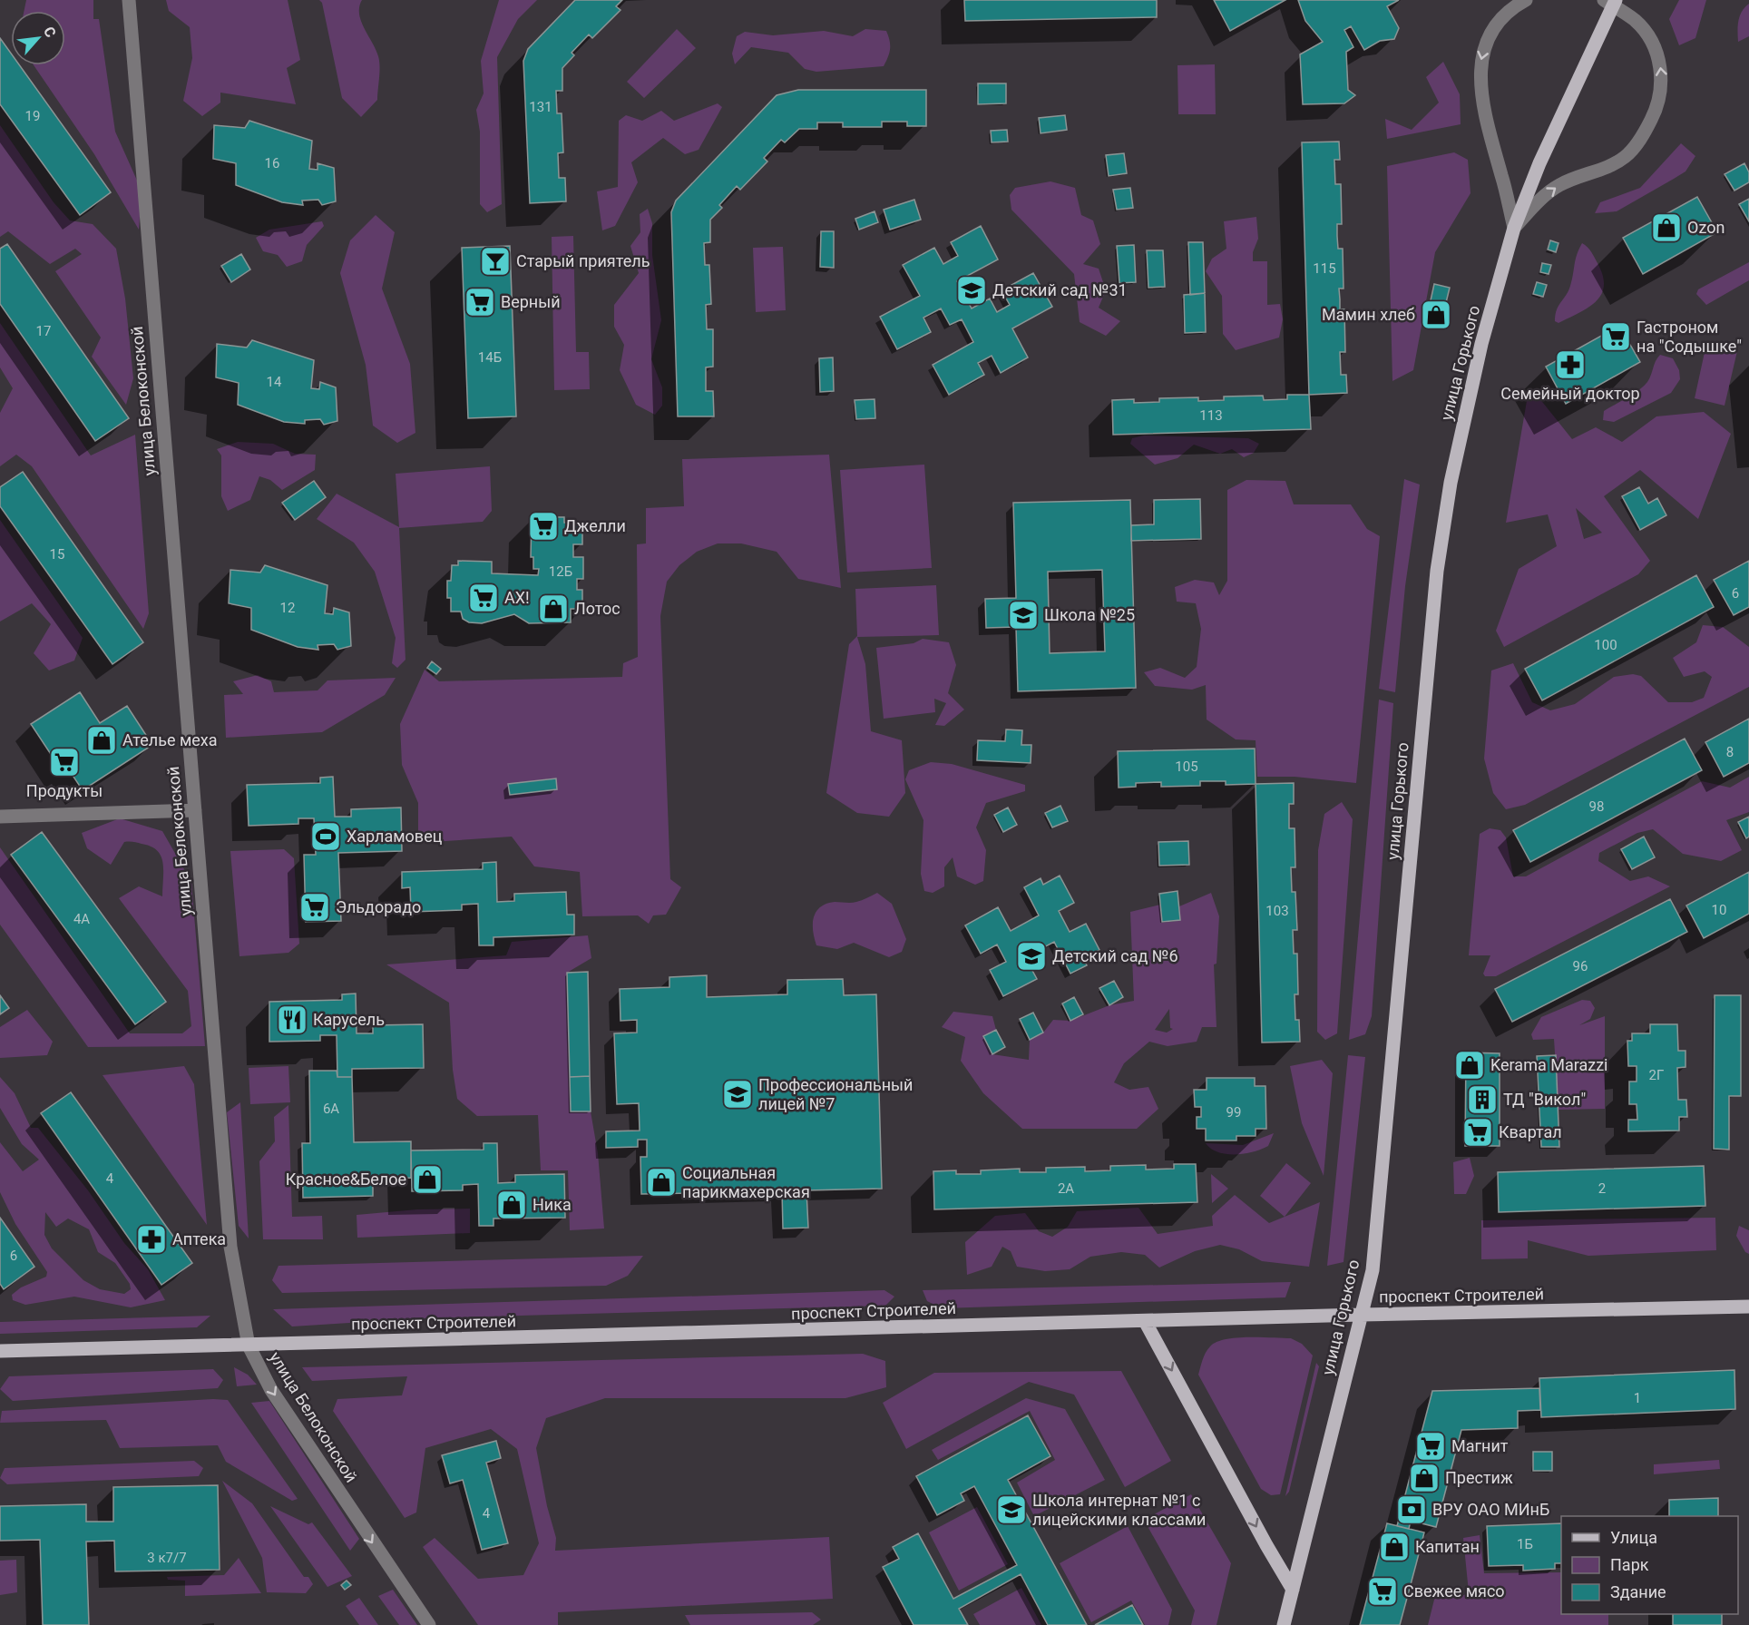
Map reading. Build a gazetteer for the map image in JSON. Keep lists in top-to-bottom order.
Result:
{
  "streets": {
    "main road": ["улица Горького", "проспект Строителей"],
    "street": ["улица Белоконской"]
  },
  "crossings": [
    ["улица Горького", "проспект Строителей"],
    ["улица Белоконской", "проспект Строителей"]
  ],
  "places": {
    "shop": [
      "Ozon",
      "Мамин хлеб",
      "Лотос",
      "Ателье меха",
      "Kerama Marazzi",
      "Красное&Белое",
      "Социальная парикмахерская",
      "Ника",
      "Престиж",
      "Капитан"
    ],
    "bar": ["Старый приятель"],
    "school or university": [
      "Детский сад №31",
      "Школа №25",
      "Детский сад №6",
      "Профессиональный лицей №7",
      "Школа интернат №1 с лицейскими классами"
    ],
    "supermarket": [
      "Верный",
      "Гастроном на \"Содышке\"",
      "Джелли",
      "АХ!",
      "Продукты",
      "Эльдорадо",
      "Квартал",
      "Магнит",
      "Свежее мясо"
    ],
    "pharmacy": ["Семейный доктор", "Аптека"],
    "sports": ["Харламовец"],
    "restaurant": ["Карусель"],
    "building": ["ТД \"Викол\""],
    "bank": ["ВРУ ОАО МИнБ"]
  },
  "house_numbers": [
    "131",
    "19",
    "16",
    "115",
    "17",
    "14Б",
    "14",
    "113",
    "15",
    "12Б",
    "6",
    "12",
    "100",
    "8",
    "105",
    "98",
    "10",
    "103",
    "4А",
    "96",
    "2Г",
    "6А",
    "99",
    "4",
    "2А",
    "2",
    "6",
    "1",
    "4",
    "1Б",
    "3 к7/7"
  ],
  "legend": ["Улица", "Парк", "Здание"],
  "north": "top right"
}
